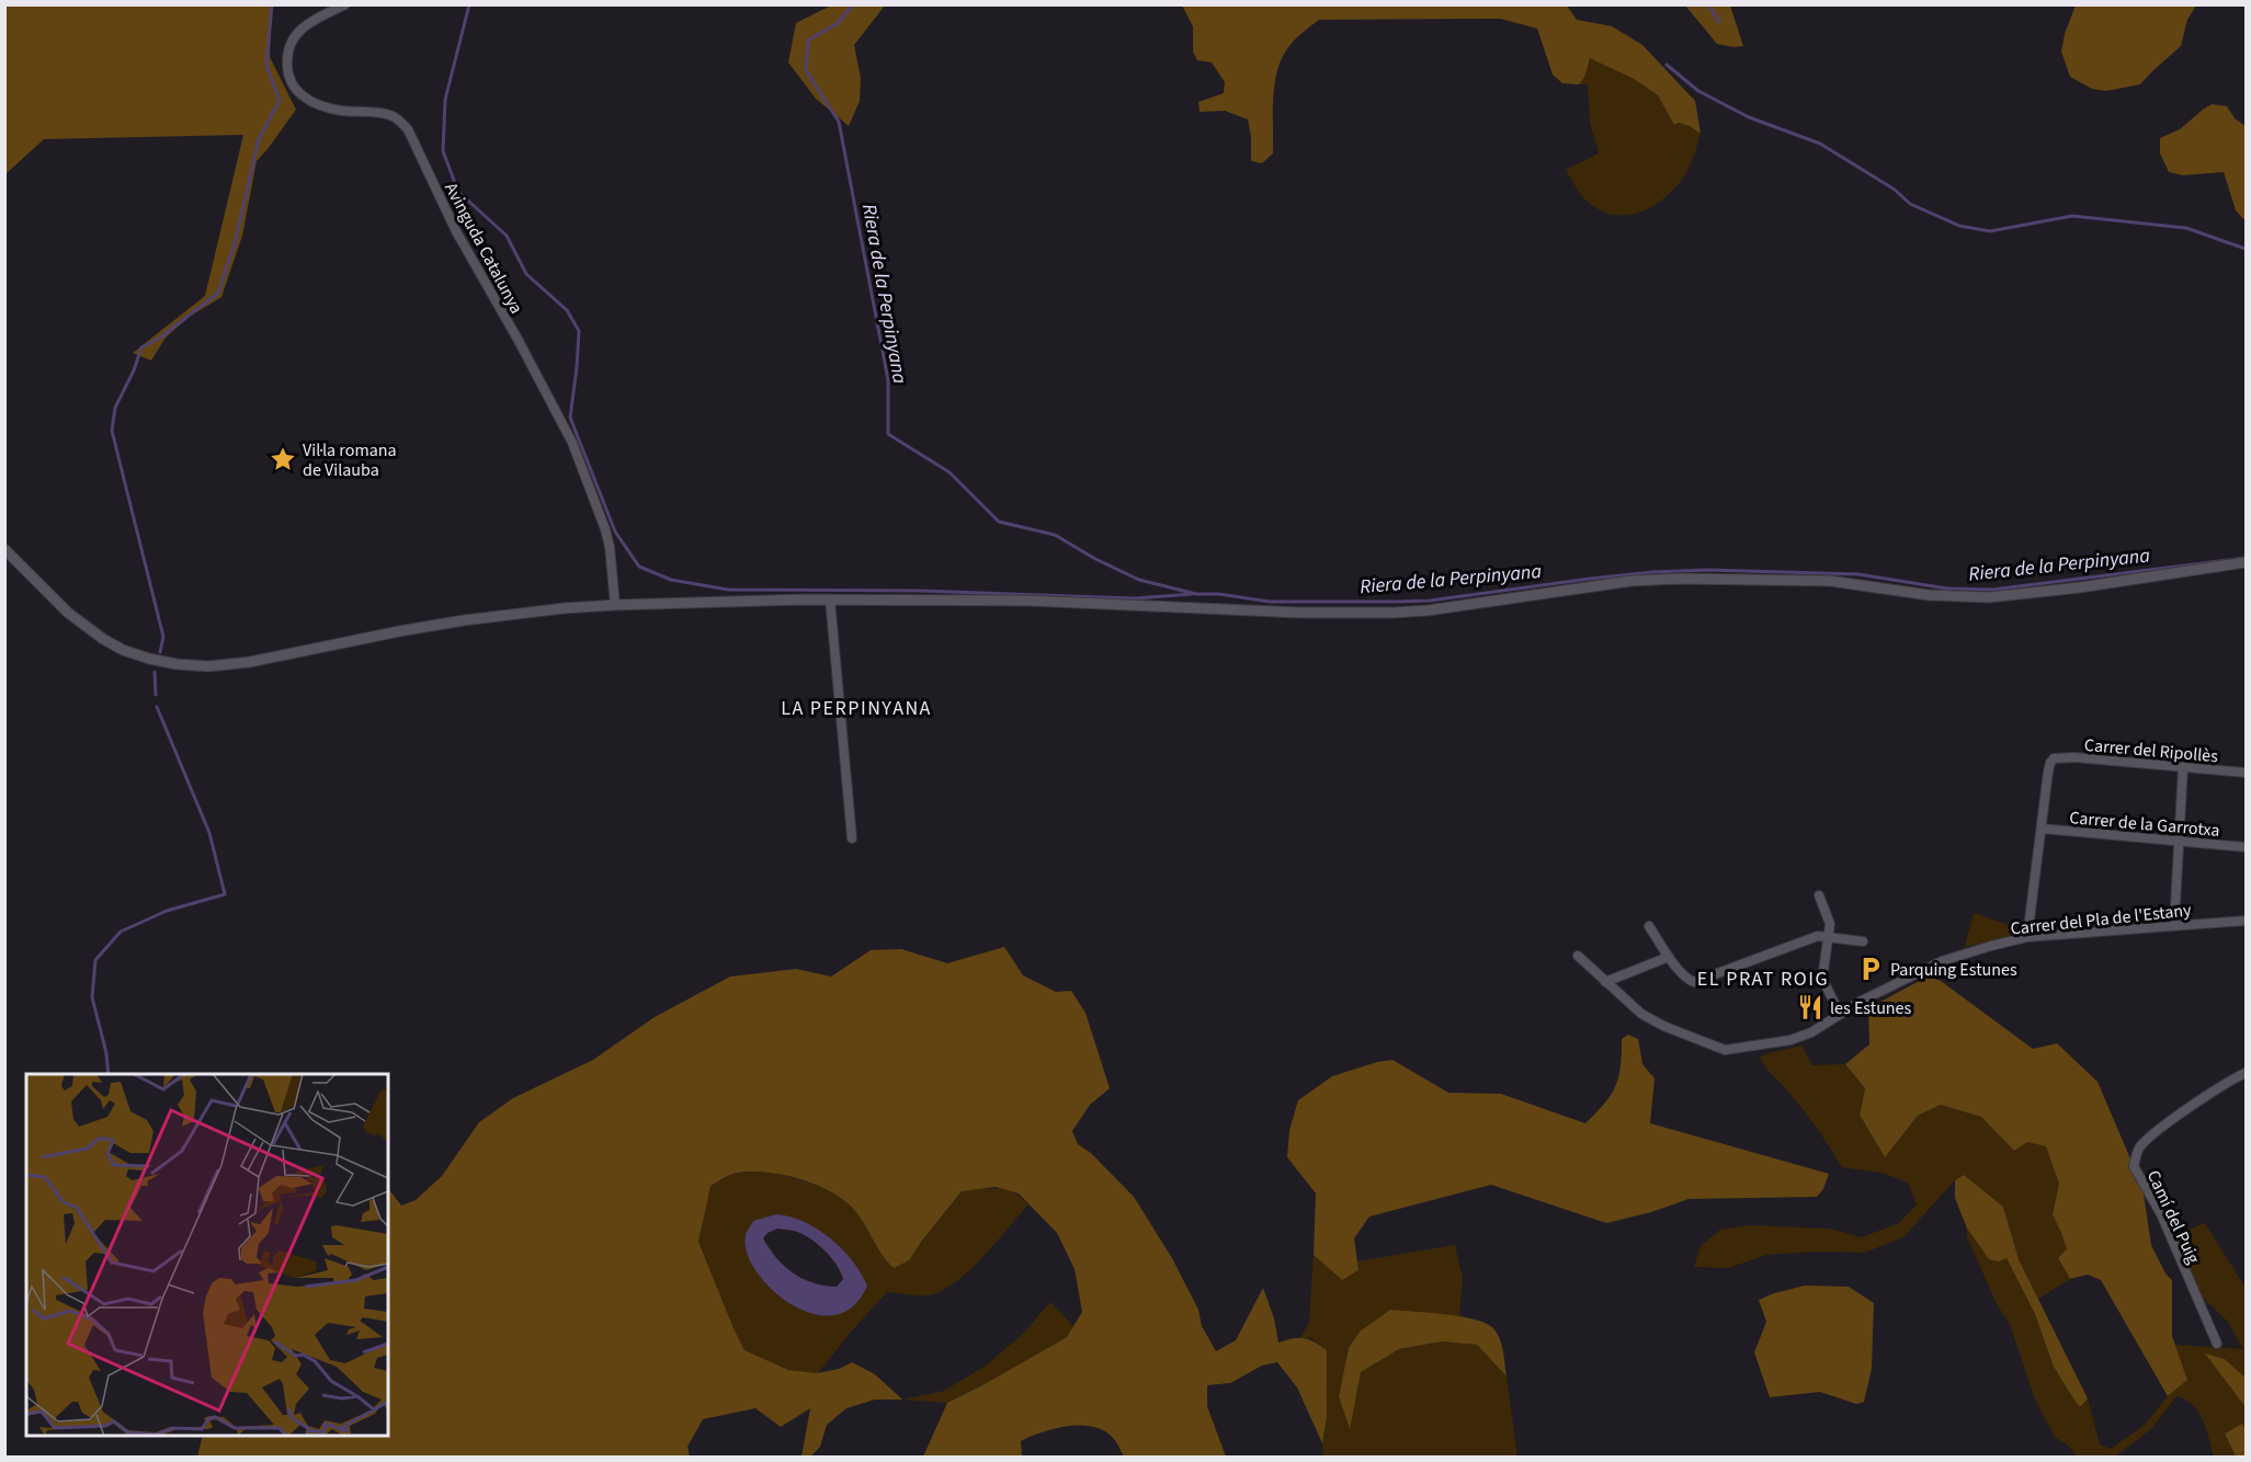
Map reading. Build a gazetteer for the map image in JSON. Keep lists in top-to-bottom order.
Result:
{
  "streets": {
    "street": [
      "Avinguda Catalunya",
      "Carrer del Ripollès",
      "Carrer de la Garrotxa",
      "Carrer del Pla de l'Estany",
      "Camí del Puig"
    ]
  },
  "crossings": [
    ["Carrer del Ripollès", "Carrer de la Garrotxa"]
  ],
  "districts": ["LA PERPINYANA", "EL PRAT ROIG"],
  "water": ["Riera de la Perpinyana"],
  "places": {
    "place": ["Vil·la romana de Vilauba"],
    "parking": ["Parquing Estunes"],
    "restaurant": ["les Estunes"]
  }
}
